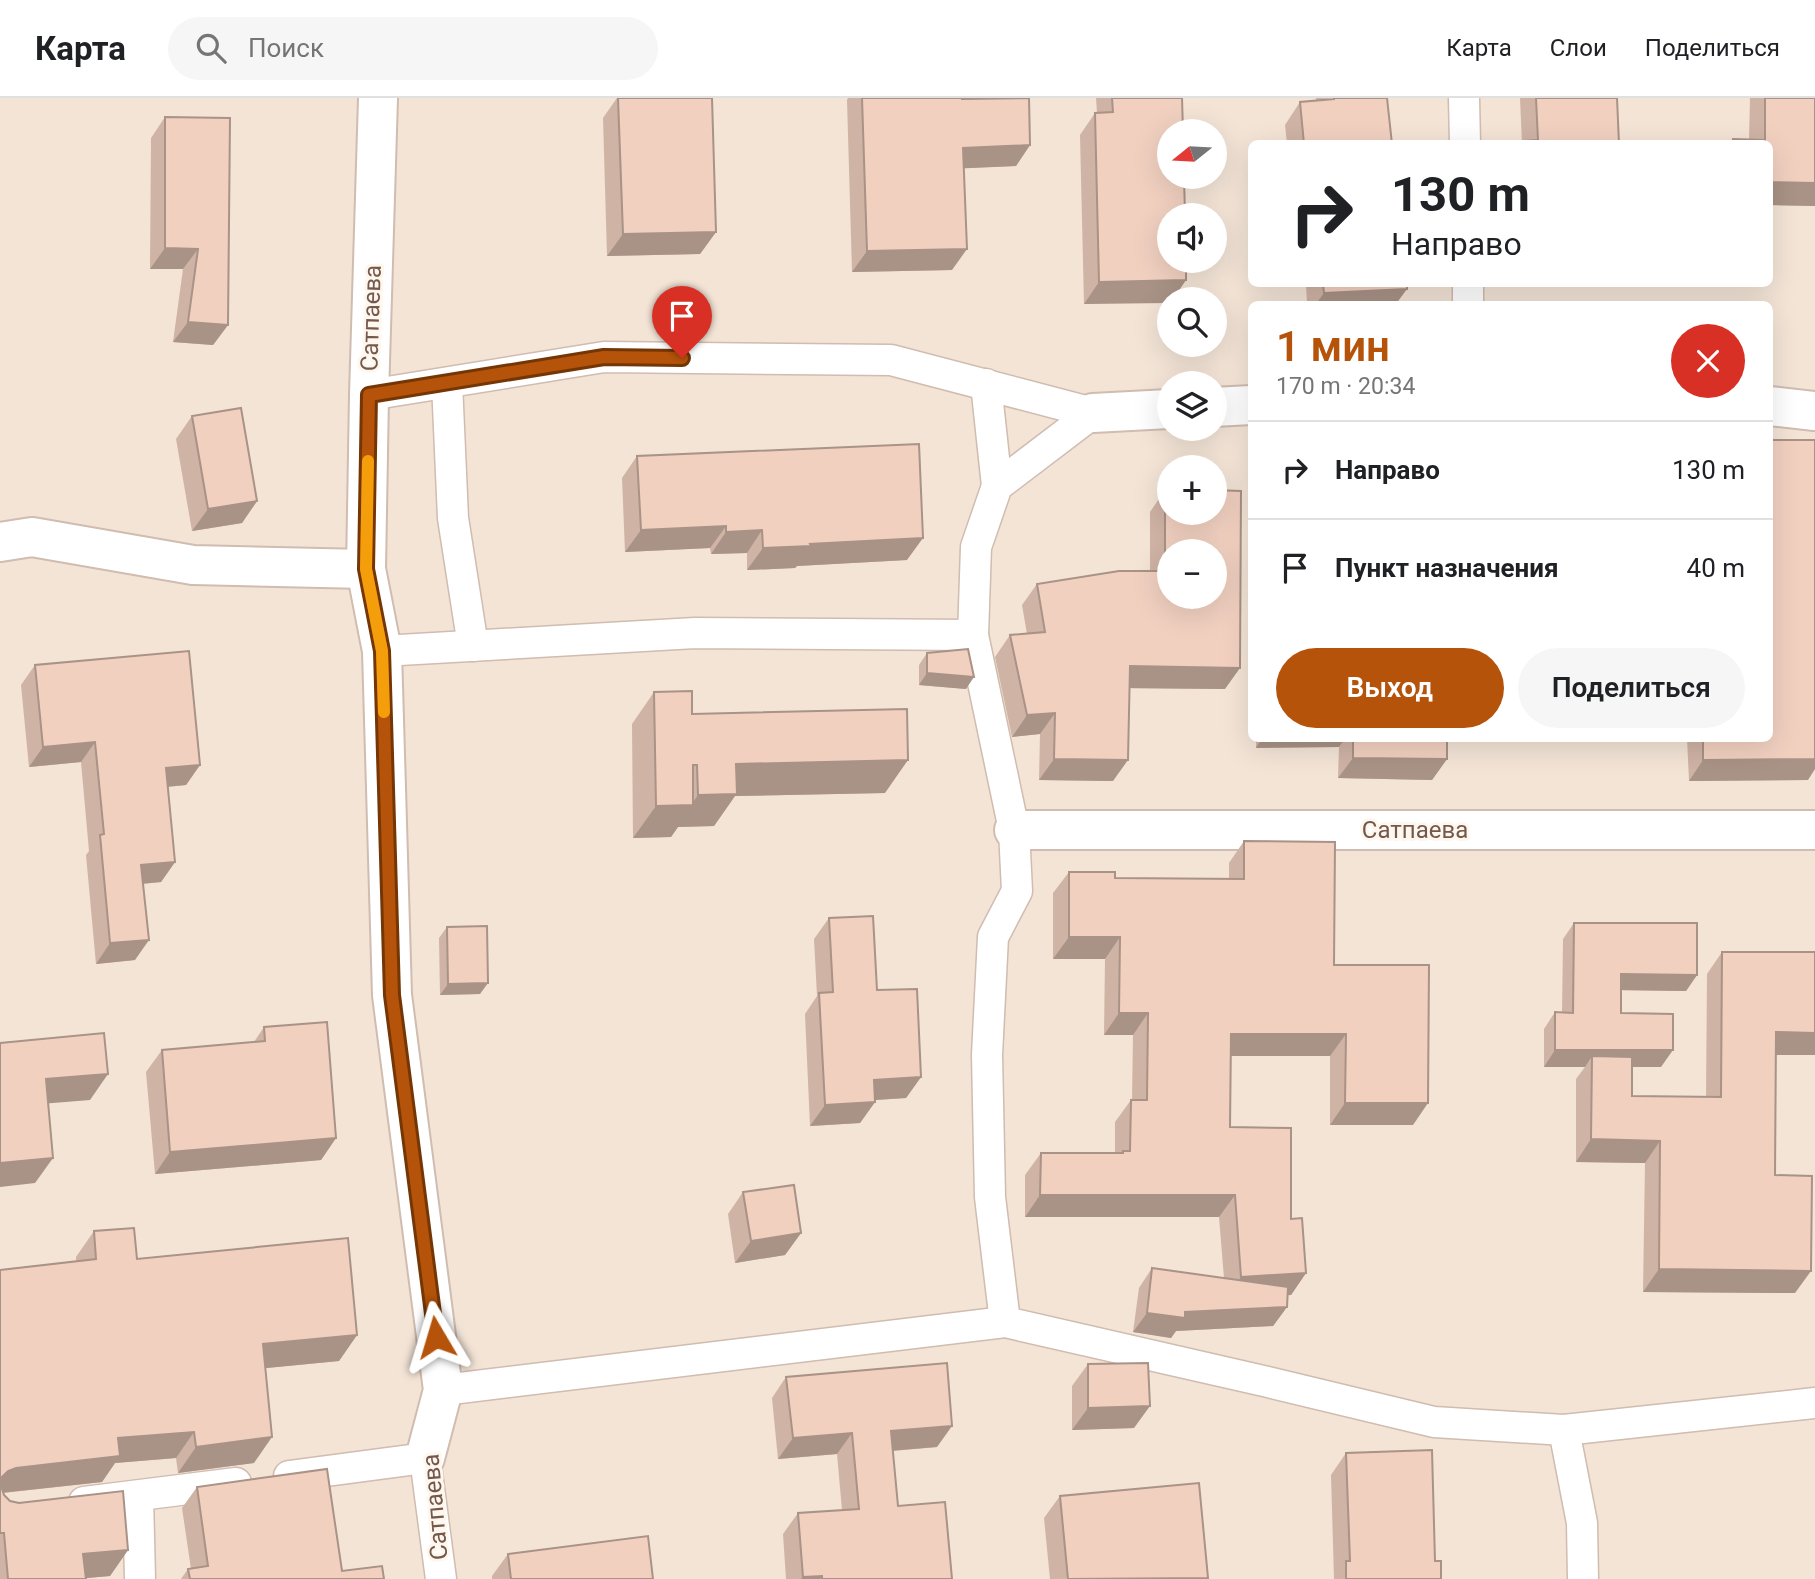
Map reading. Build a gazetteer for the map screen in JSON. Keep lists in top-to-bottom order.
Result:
{
  "streets": {
    "street": ["Сатпаева"]
  },
  "north": "left",
  "page": {
    "header": "Карта",
    "search": "Поиск",
    "nav": ["Карта", "Слои", "Поделиться"],
    "map_buttons": ["+", "−"],
    "turn": ["130 m", "Направо"],
    "heading": ["1 мин", "170 m · 20:34"],
    "list": [
      {
        "name": "Направо",
        "value": "130 m"
      },
      {
        "name": "Пункт назначения",
        "value": "40 m"
      }
    ],
    "buttons": ["Выход", "Поделиться"]
  }
}
